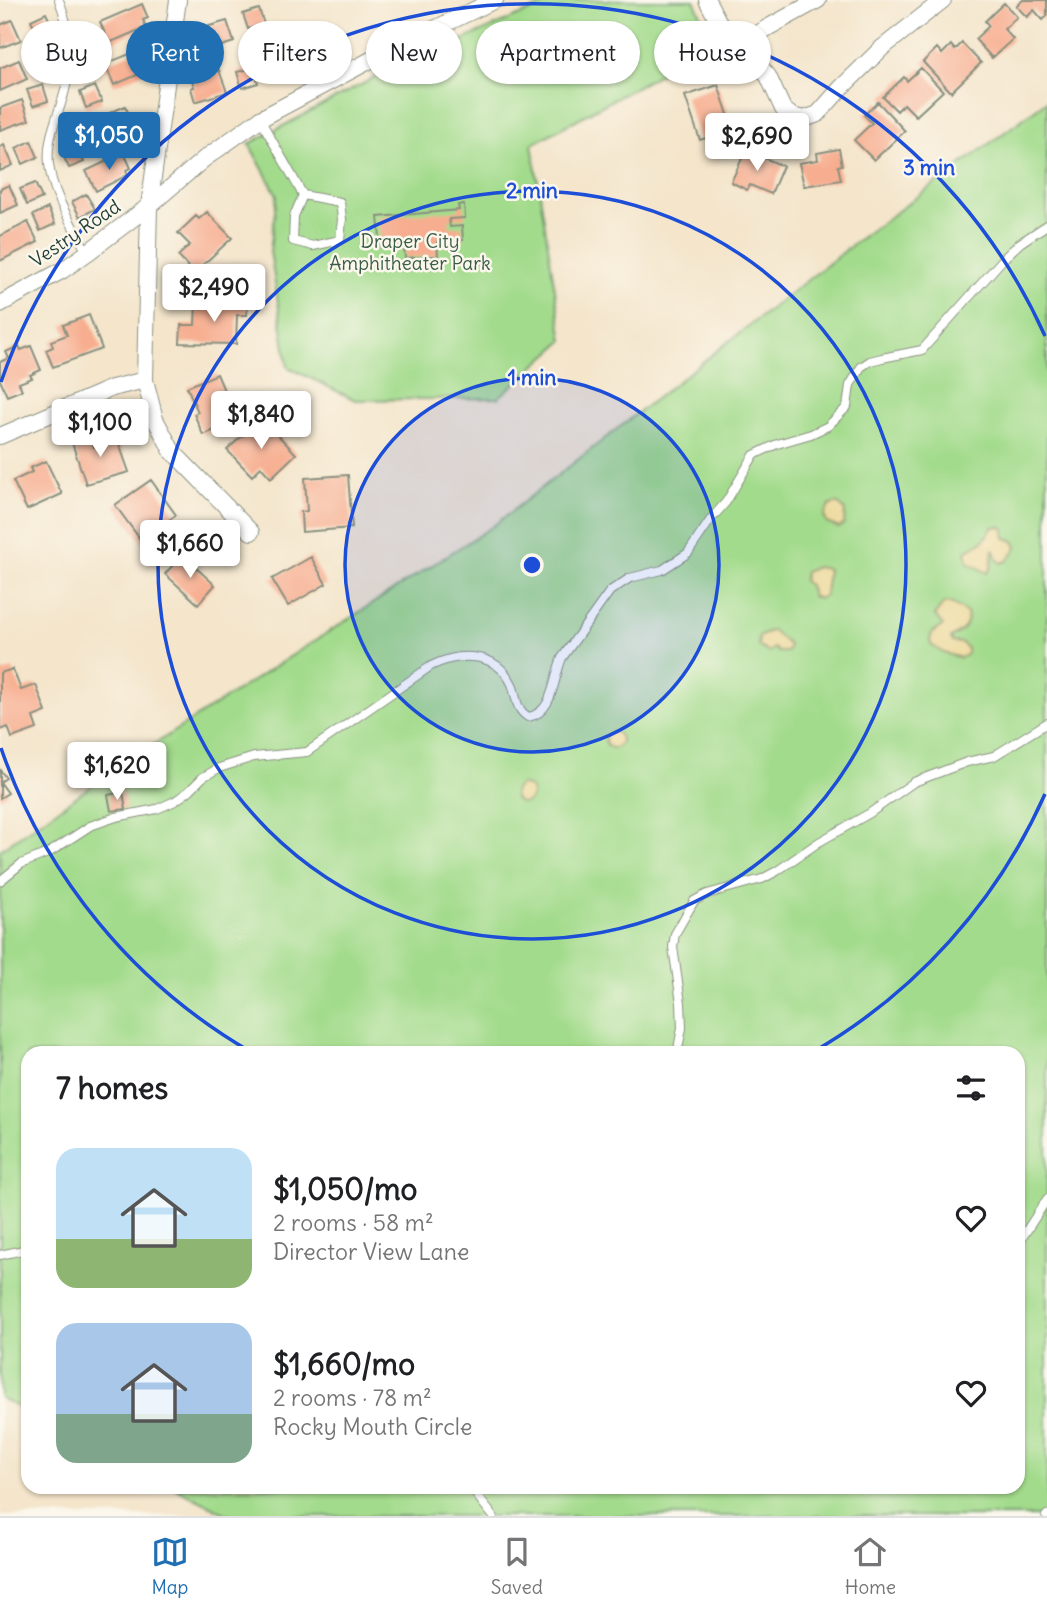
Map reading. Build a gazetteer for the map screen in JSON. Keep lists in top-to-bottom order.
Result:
{
  "streets": {
    "street": ["Vestry Road"]
  },
  "parks": ["Draper City Amphitheater Park"],
  "page": {
    "chip": [
      "Buy",
      "Rent",
      "Filters",
      "New",
      "Apartment",
      "House"
    ],
    "price": [
      "$1,050",
      "$2,690",
      "$2,490",
      "$1,840",
      "$1,100",
      "$1,660",
      "$1,620"
    ],
    "heading": "7 homes",
    "list": [
      {
        "name": "$1,050/mo",
        "note": "2 rooms · 58 m² · Director View Lane"
      },
      {
        "name": "$1,660/mo",
        "note": "2 rooms · 78 m² · Rocky Mouth Circle"
      }
    ],
    "tabs": ["Map", "Saved", "Home"]
  },
  "rings": ["3 min", "2 min", "1 min"]
}
